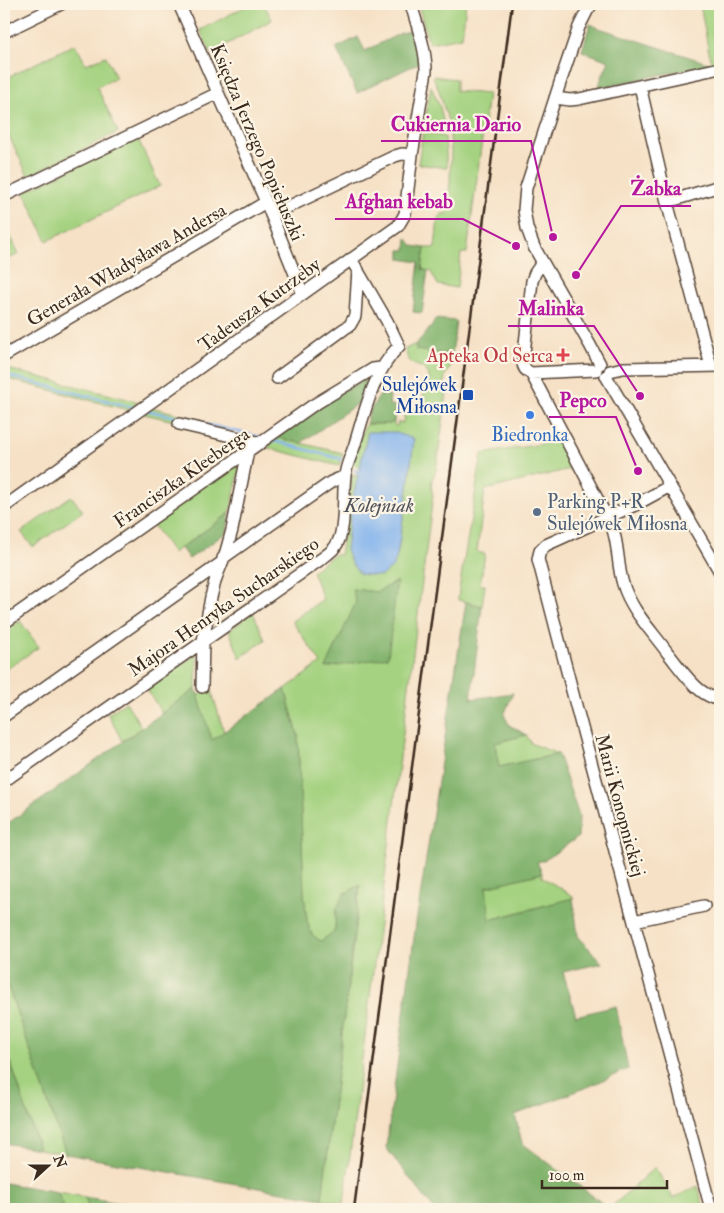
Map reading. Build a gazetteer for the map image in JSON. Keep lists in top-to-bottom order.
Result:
{
  "streets": {
    "street": [
      "Księdza Jerzego Popiełuszki",
      "Generała Władysława Andersa",
      "Tadeusza Kutrzeby",
      "Franciszka Kleeberga",
      "Majora Henryka Sucharskiego",
      "Marii Konopnickiej"
    ]
  },
  "crossings": [
    ["Księdza Jerzego Popiełuszki", "Generała Władysława Andersa"],
    ["Księdza Jerzego Popiełuszki", "Tadeusza Kutrzeby"],
    ["Franciszka Kleeberga", "Majora Henryka Sucharskiego"]
  ],
  "water": ["Kolejniak"],
  "places": {
    "other": [
      "Cukiernia Dario",
      "Afghan kebab",
      "Żabka",
      "Malinka",
      "Biedronka",
      "Pepco",
      "Parking P+R Sulejówek Miłosna"
    ],
    "health": ["Apteka Od Serca"],
    "transit": ["Sulejówek Miłosna"]
  },
  "scale_bar": "100 m",
  "north": "right"
}
